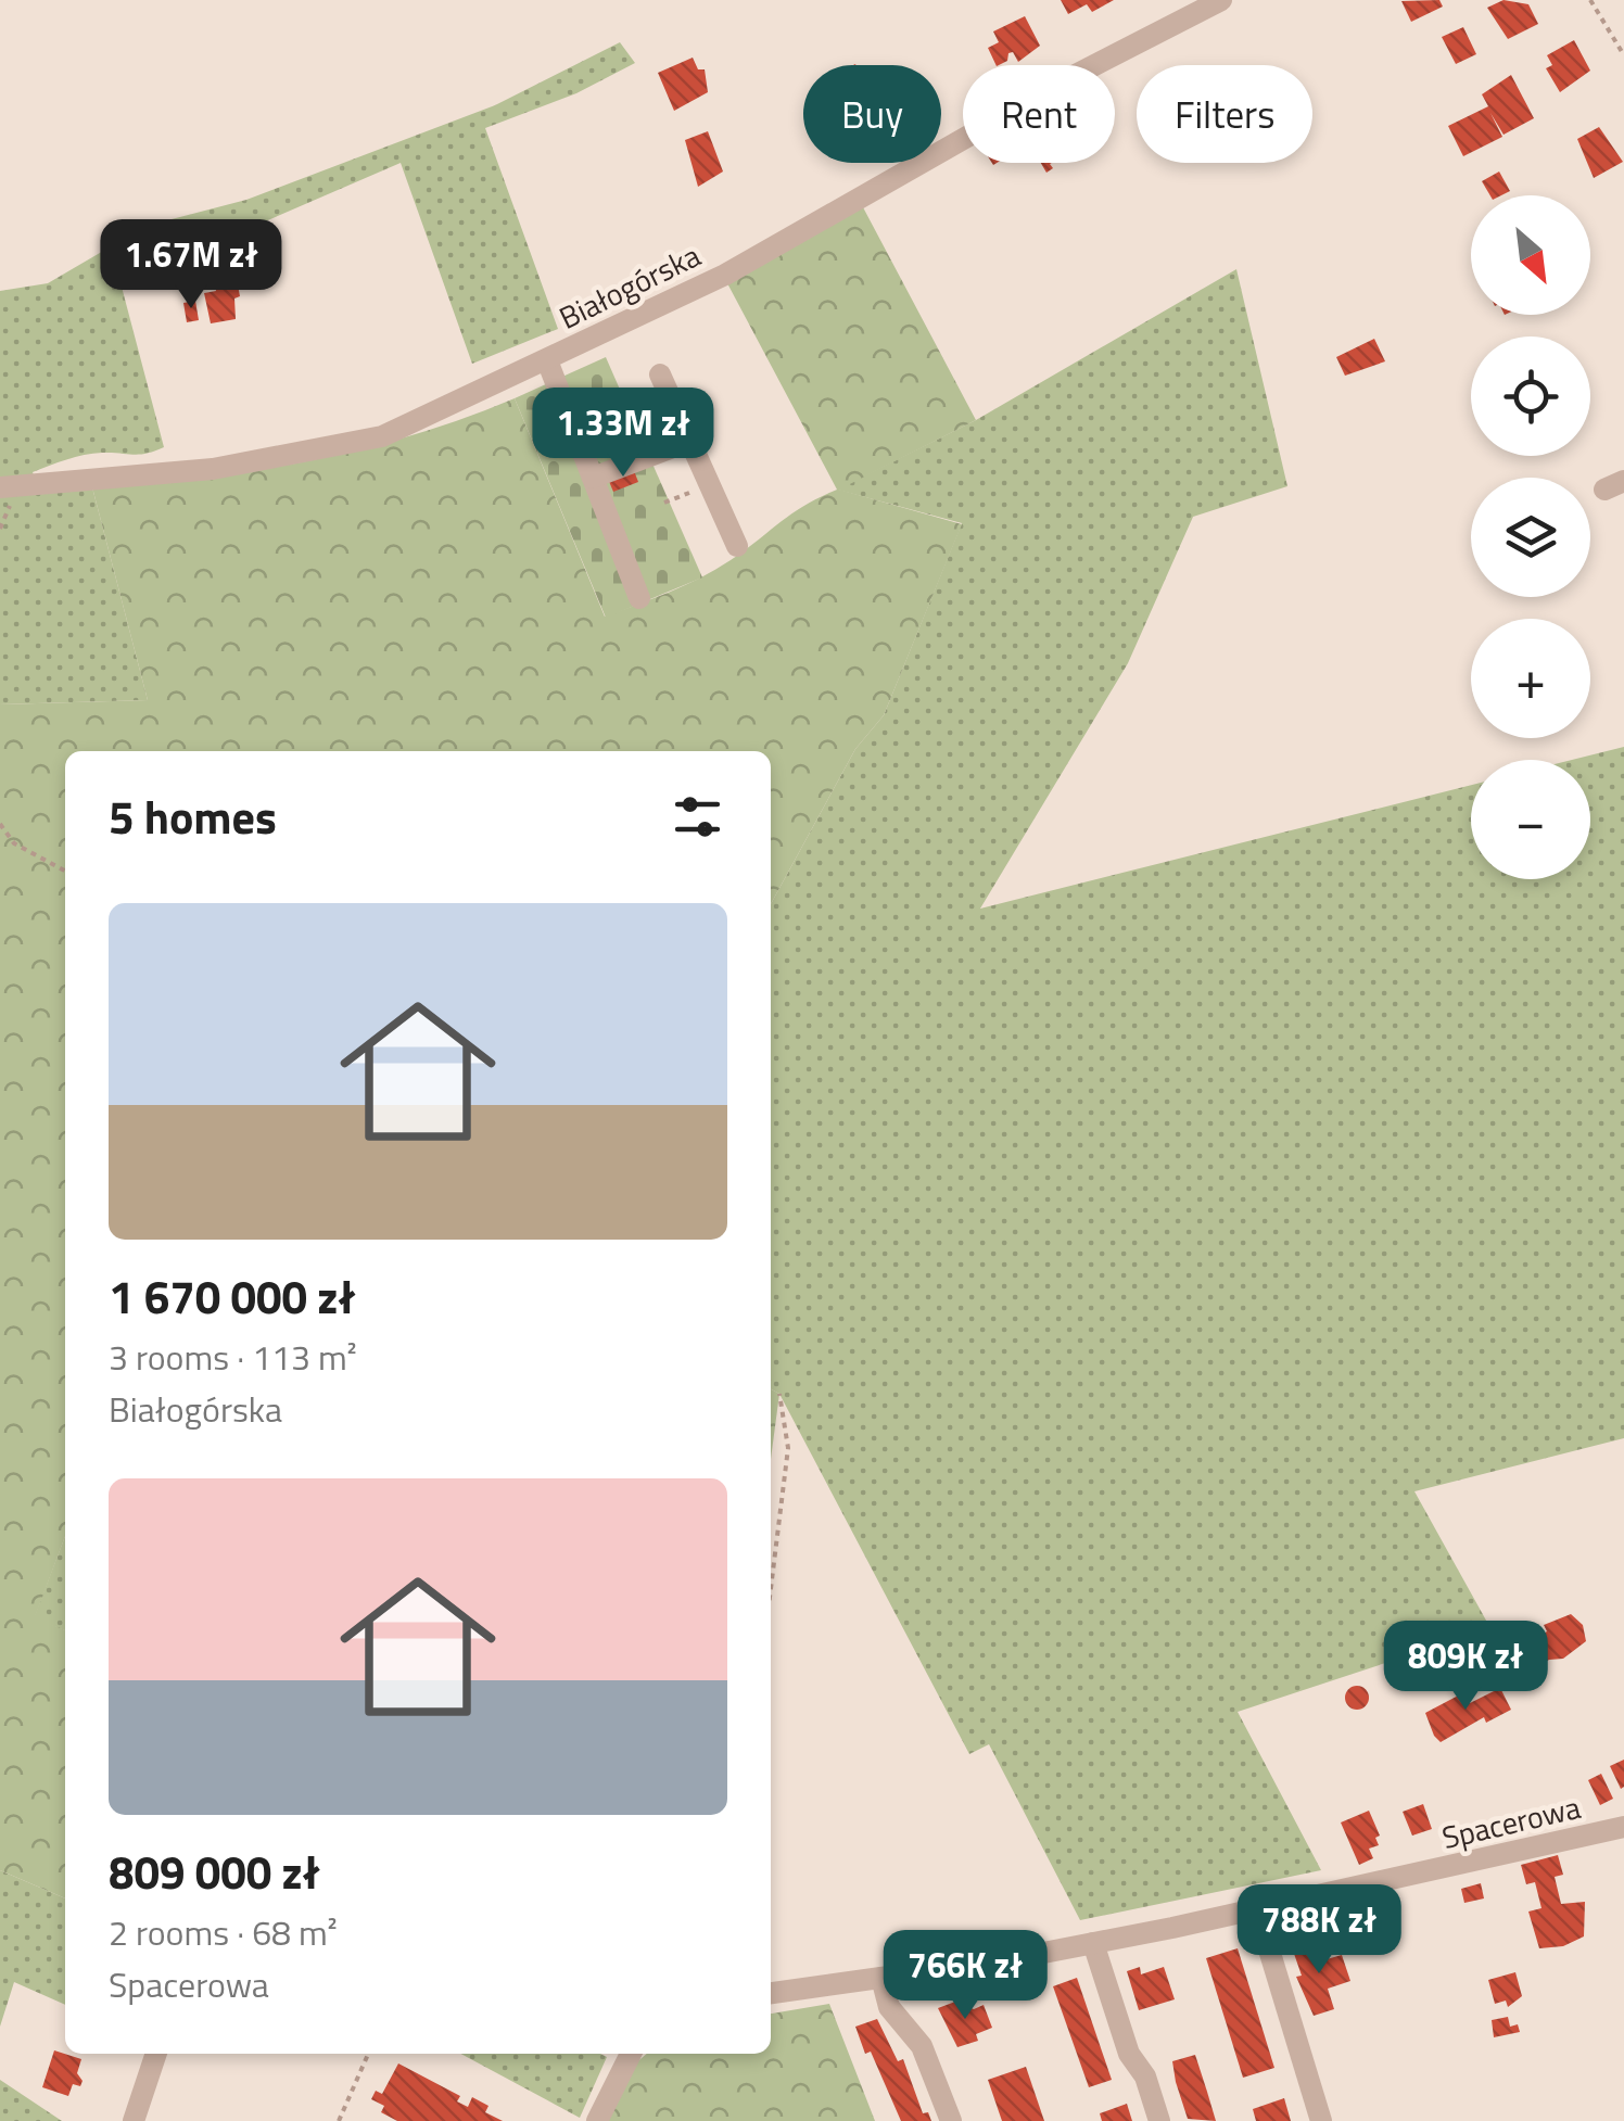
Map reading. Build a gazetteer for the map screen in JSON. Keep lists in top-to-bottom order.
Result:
{
  "streets": {
    "street": ["Białogórska", "Spacerowa"]
  },
  "north": "bottom right",
  "page": {
    "chip": ["Buy", "Rent", "Filters"],
    "map_buttons": ["+", "−"],
    "price": [
      "1.67M zł",
      "1.33M zł",
      "809K zł",
      "788K zł",
      "766K zł"
    ],
    "heading": "5 homes",
    "list": [
      {
        "name": "1 670 000 zł",
        "note": "3 rooms · 113 m² · Białogórska"
      },
      {
        "name": "809 000 zł",
        "note": "2 rooms · 68 m² · Spacerowa"
      }
    ]
  }
}
